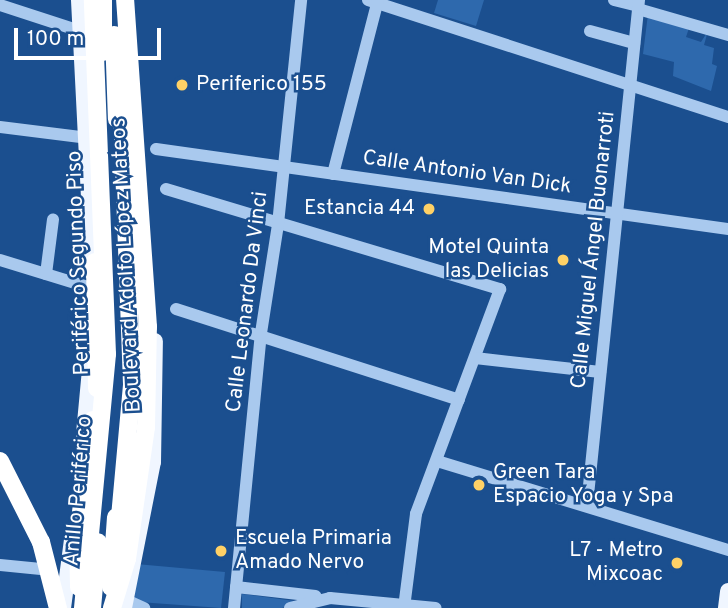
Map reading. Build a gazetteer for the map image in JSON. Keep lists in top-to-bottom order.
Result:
{
  "streets": {
    "highway": ["Periférico Segundo Piso", "Anillo Periférico"],
    "main road": ["Boulevard Adolfo López Mateos"],
    "street": ["Calle Antonio Van Dick", "Calle Miguel Ángel Buonarroti", "Calle Leonardo Da Vinci"]
  },
  "crossings": [
    ["Calle Antonio Van Dick", "Calle Miguel Ángel Buonarroti"],
    ["Calle Antonio Van Dick", "Calle Leonardo Da Vinci"],
    ["Boulevard Adolfo López Mateos", "Anillo Periférico"]
  ],
  "places": [
    "Periferico 155",
    "Estancia 44",
    "Motel Quinta las Delicias",
    "Green Tara Espacio Yoga y Spa",
    "Escuela Primaria Amado Nervo",
    "L7 - Metro Mixcoac"
  ],
  "scale_bar": "100 m"
}
